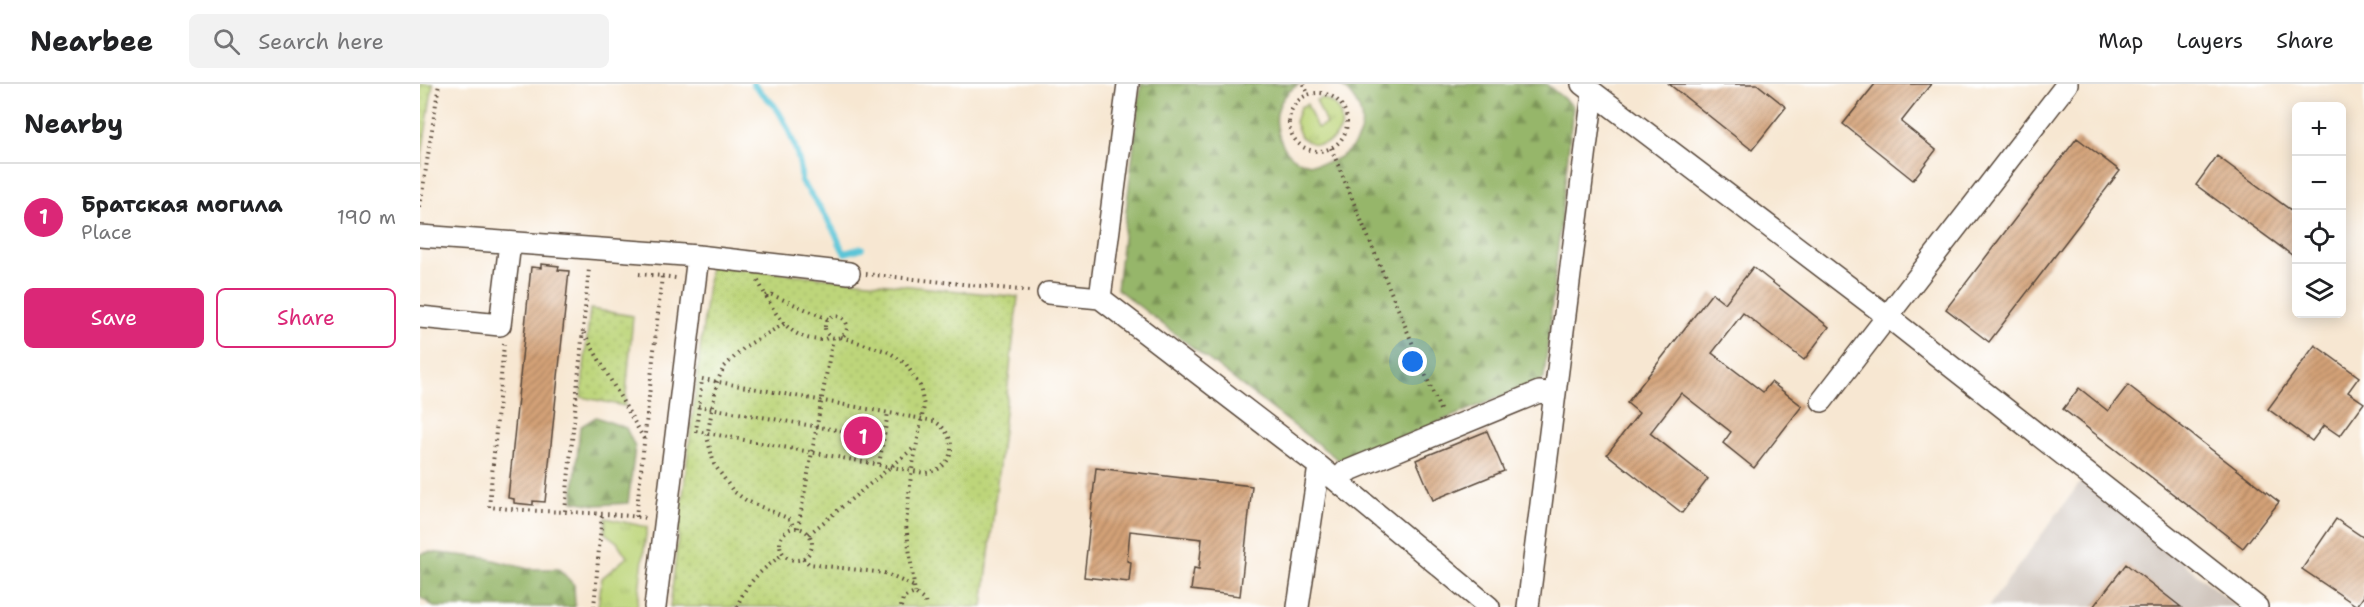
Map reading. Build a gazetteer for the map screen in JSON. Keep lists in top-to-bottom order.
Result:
{
  "page": {
    "header": "Nearbee",
    "search": "Search here",
    "nav": ["Map", "Layers", "Share"],
    "heading": "Nearby",
    "map_buttons": ["+", "−"],
    "list": [
      {
        "mark": "1",
        "name": "Братская могила",
        "note": "Place",
        "value": "190 m"
      }
    ],
    "buttons": ["Save", "Share"],
    "pins": "1"
  }
}
